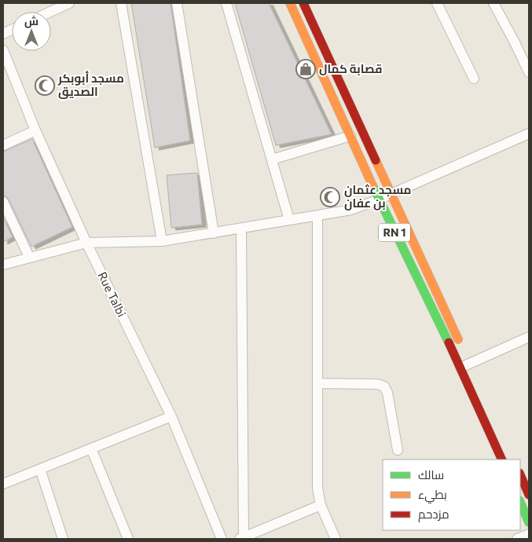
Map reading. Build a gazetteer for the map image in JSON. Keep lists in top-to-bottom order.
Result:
{
  "streets": {
    "main road": ["RN 1"],
    "street": ["Rue Talbi"]
  },
  "places": {
    "shop": ["قصابة كمال"],
    "mosque": ["مسجد أبوبكر الصديق", "مسجد عثمان بن عفان"]
  },
  "legend": ["سالك", "بطيء", "مزدحم"],
  "north": "top"
}
